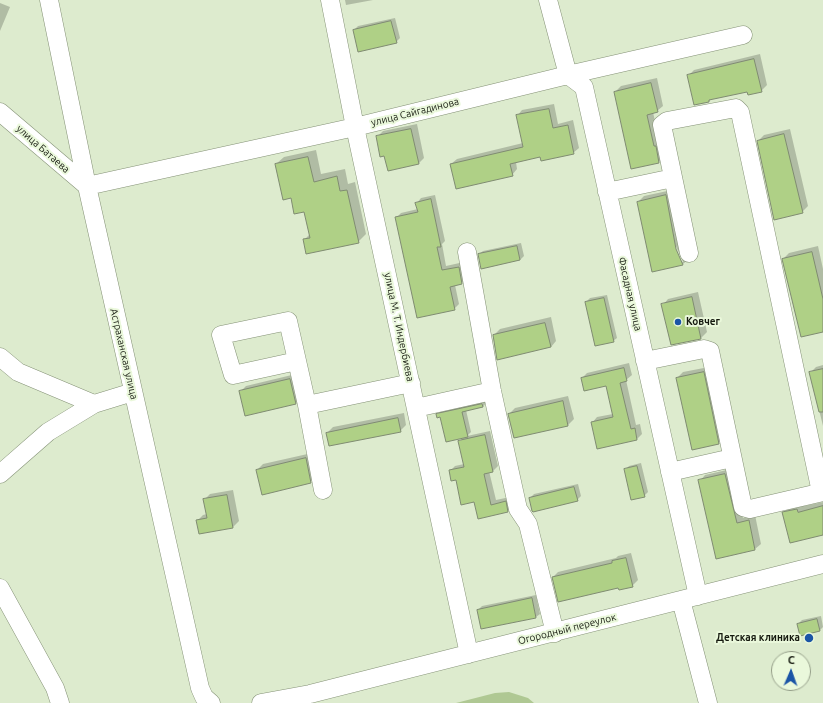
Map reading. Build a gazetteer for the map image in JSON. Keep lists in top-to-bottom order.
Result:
{
  "streets": {
    "street": [
      "улица Сайгадинова",
      "улица Батаева",
      "Фасадная улица",
      "улица М. Т. Индербиева",
      "Астраханская улица",
      "Огородный переулок"
    ]
  },
  "crossings": [
    ["улица Сайгадинова", "улица Батаева"],
    ["улица Сайгадинова", "Фасадная улица"],
    ["улица Сайгадинова", "улица М. Т. Индербиева"],
    ["улица Сайгадинова", "Астраханская улица"],
    ["улица Батаева", "Астраханская улица"],
    ["Фасадная улица", "Огородный переулок"],
    ["улица М. Т. Индербиева", "Огородный переулок"]
  ],
  "places": ["Ковчег", "Детская клиника"],
  "north": "top"
}
